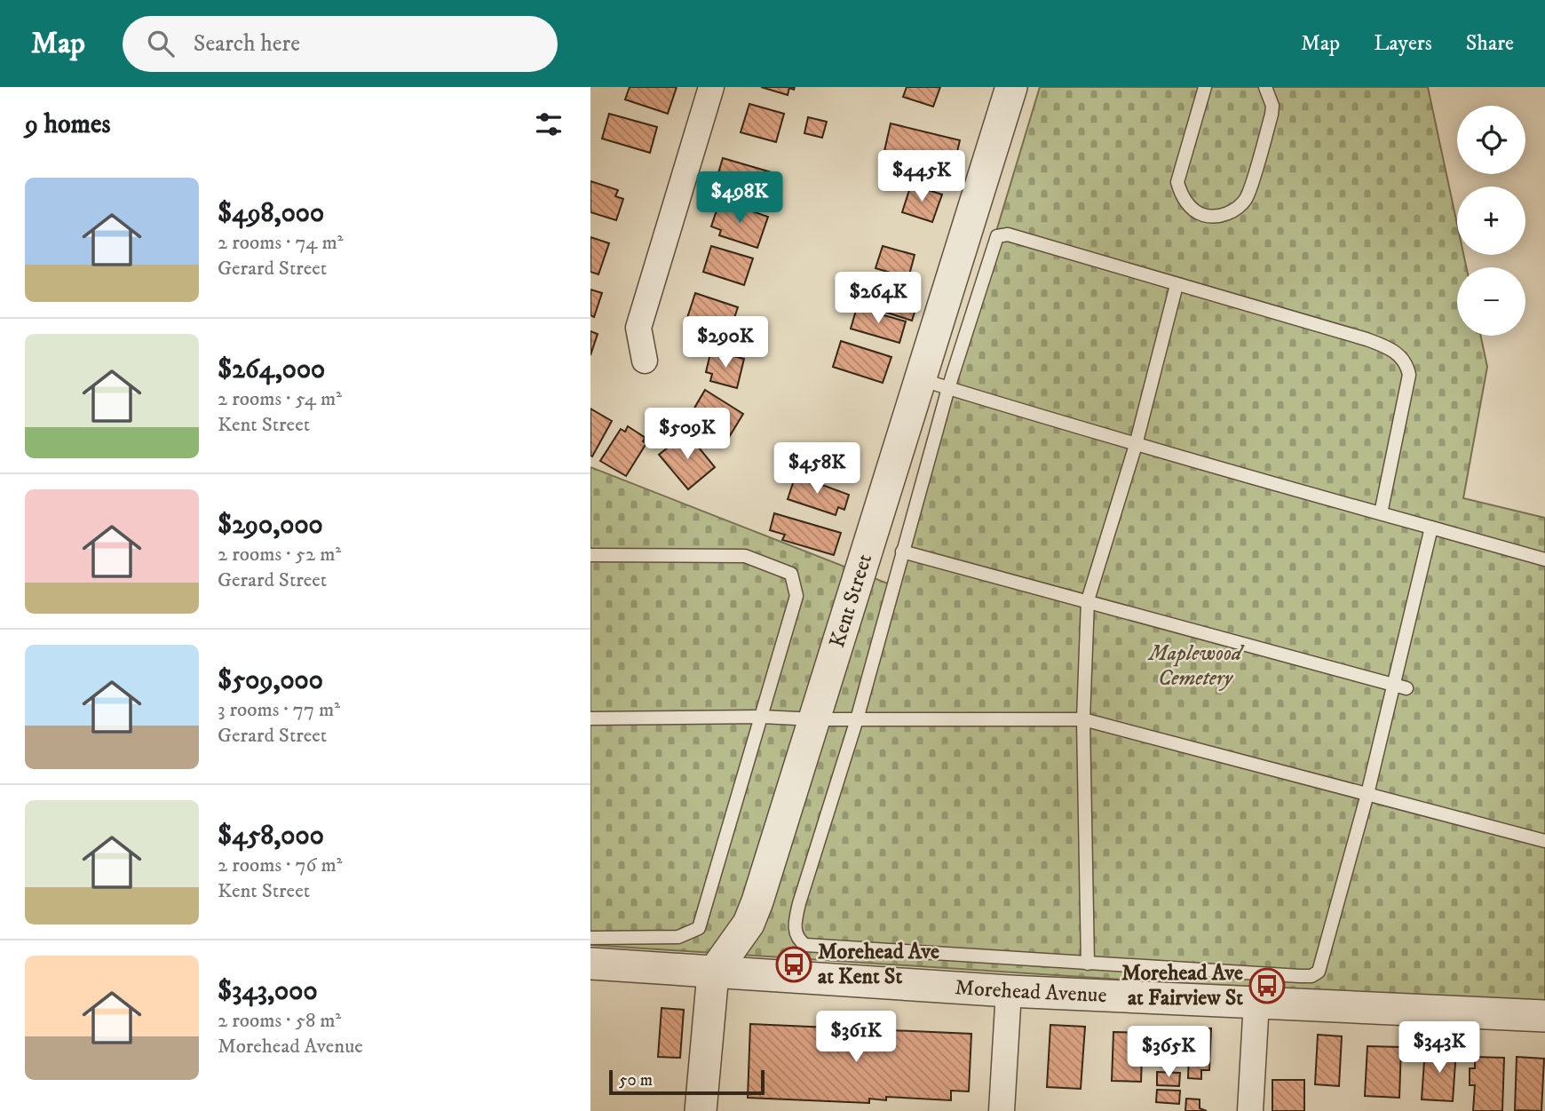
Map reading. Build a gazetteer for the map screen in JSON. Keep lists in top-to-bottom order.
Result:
{
  "streets": {
    "street": ["Kent Street", "Morehead Avenue"]
  },
  "crossings": [
    ["Kent Street", "Morehead Avenue"]
  ],
  "parks": ["Maplewood Cemetery"],
  "places": {
    "bus stop": ["Morehead Ave at Kent St", "Morehead Ave at Fairview St"]
  },
  "scale_bar": "50 m",
  "page": {
    "header": "Map",
    "search": "Search here",
    "nav": ["Map", "Layers", "Share"],
    "heading": "9 homes",
    "map_buttons": ["+", "−"],
    "price": [
      "$445K",
      "$498K",
      "$264K",
      "$290K",
      "$509K",
      "$458K",
      "$361K",
      "$343K",
      "$365K"
    ],
    "list": [
      {
        "name": "$498,000",
        "note": "2 rooms · 74 m² · Gerard Street"
      },
      {
        "name": "$264,000",
        "note": "2 rooms · 54 m² · Kent Street"
      },
      {
        "name": "$290,000",
        "note": "2 rooms · 52 m² · Gerard Street"
      },
      {
        "name": "$509,000",
        "note": "3 rooms · 77 m² · Gerard Street"
      },
      {
        "name": "$458,000",
        "note": "2 rooms · 76 m² · Kent Street"
      },
      {
        "name": "$343,000",
        "note": "2 rooms · 58 m² · Morehead Avenue"
      }
    ],
    "scale": "50 m"
  }
}
